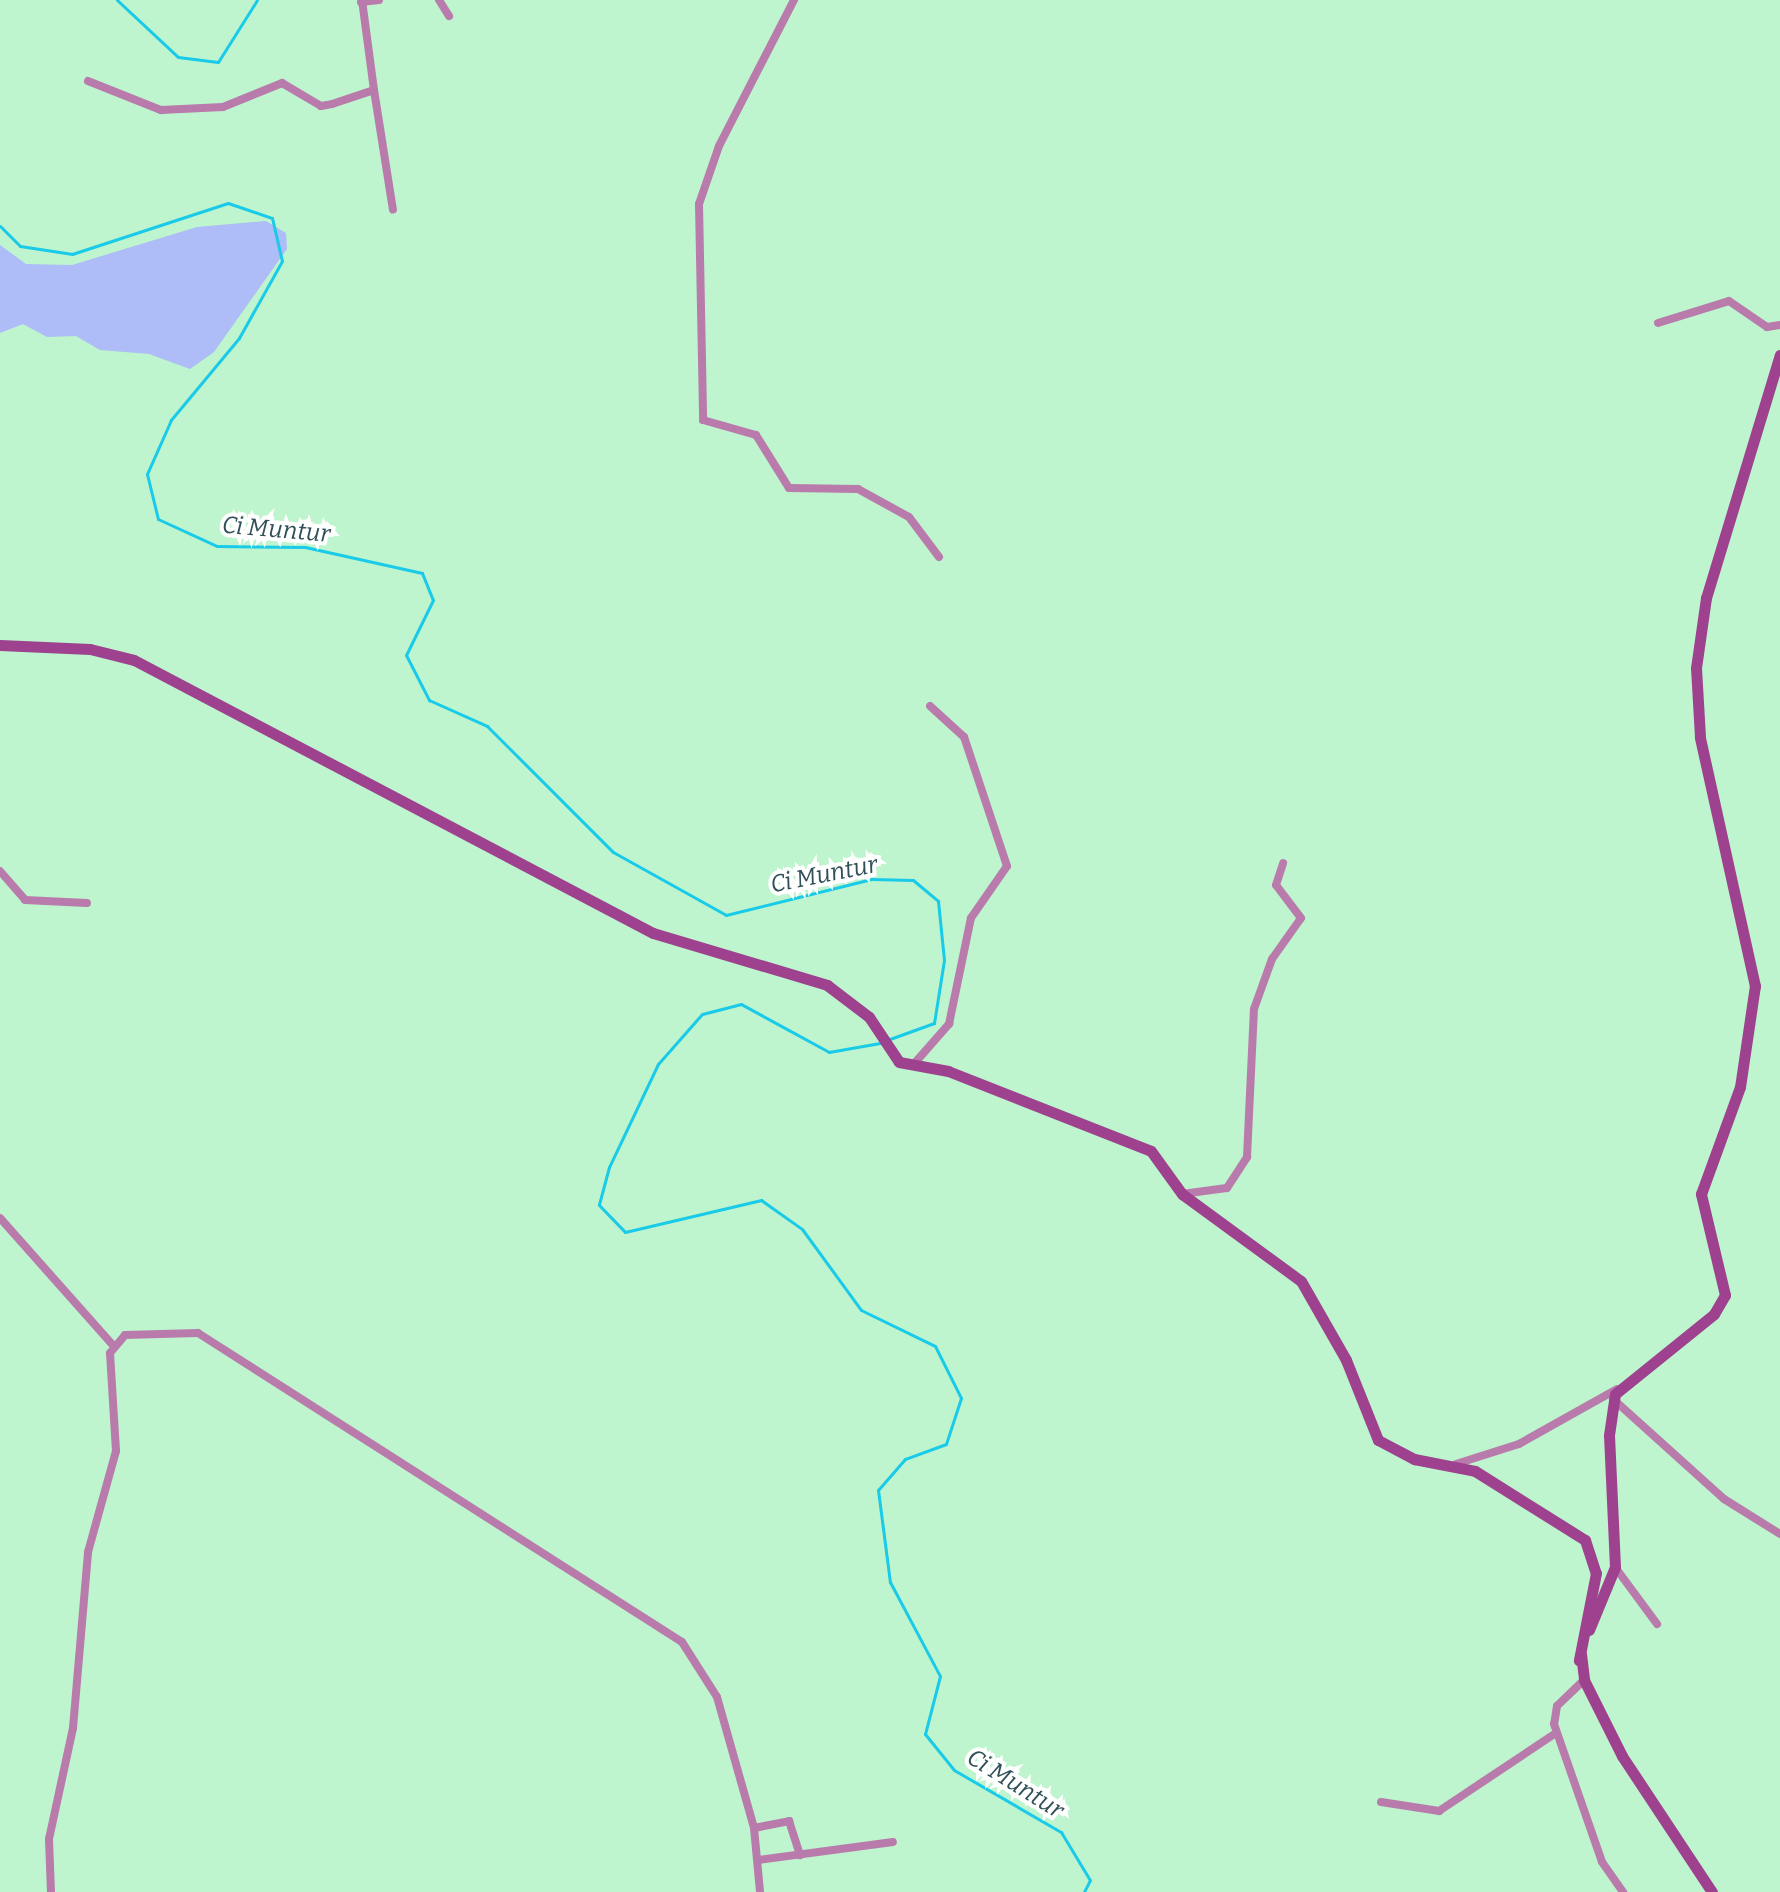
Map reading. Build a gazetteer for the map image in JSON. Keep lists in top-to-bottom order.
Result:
{
  "water": ["Ci Muntur"]
}
